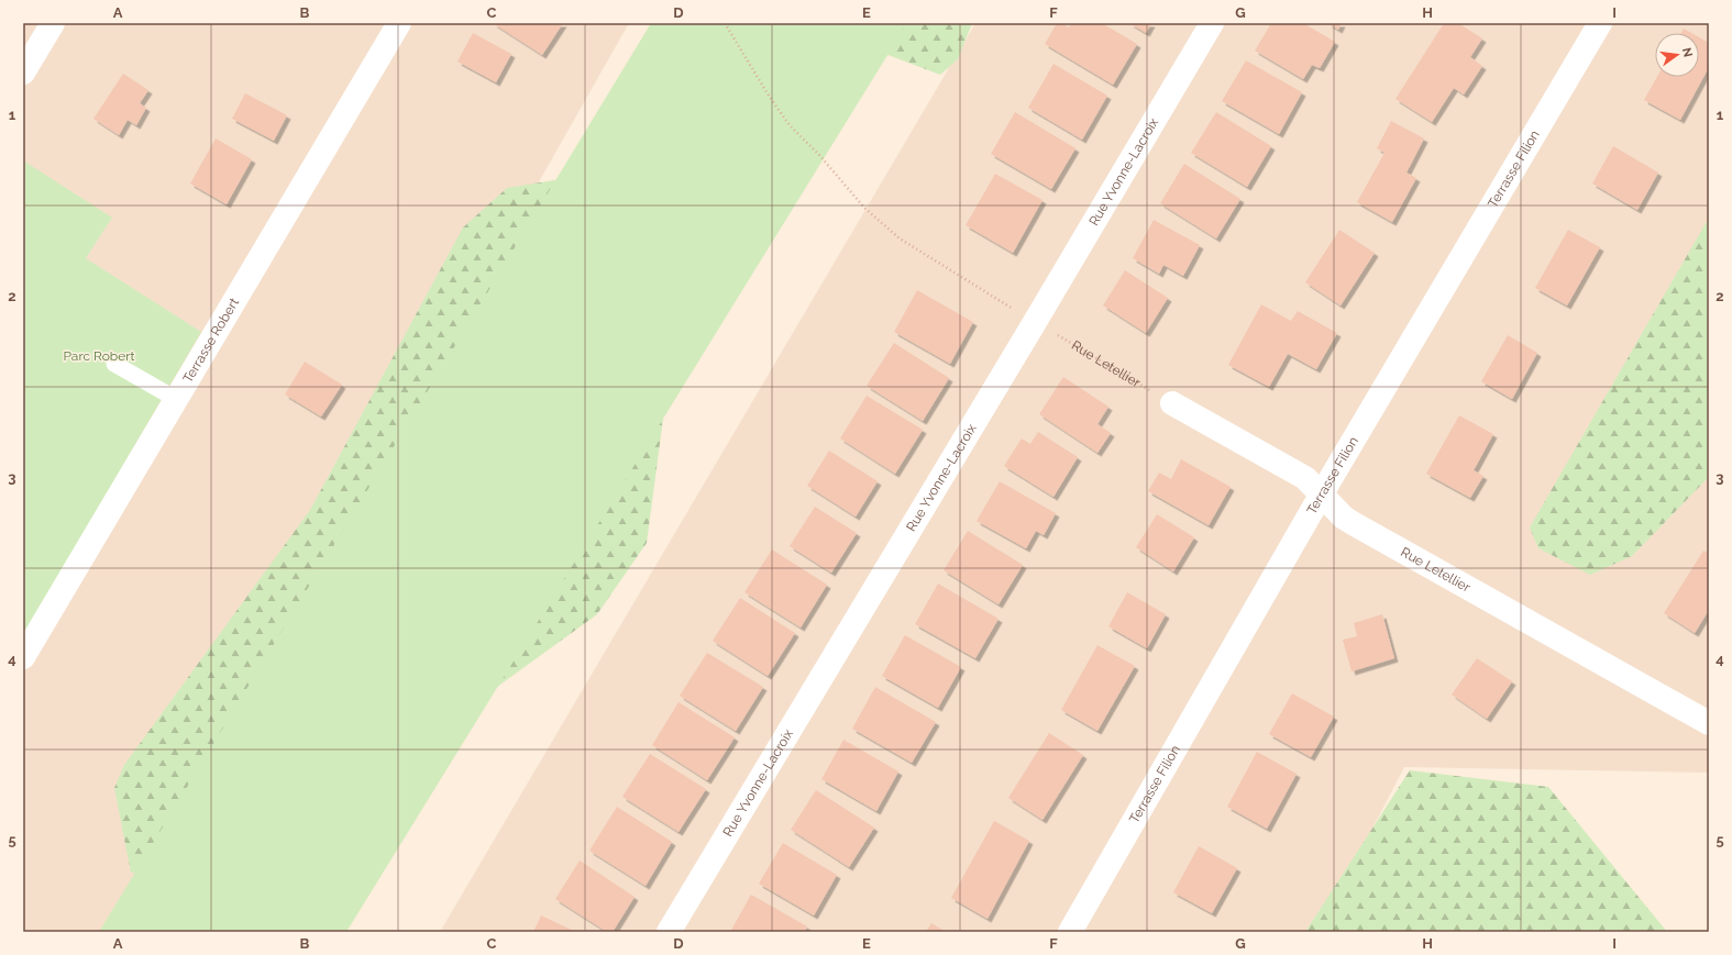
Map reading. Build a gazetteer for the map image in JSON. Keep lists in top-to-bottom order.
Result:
{
  "streets": {
    "street": [
      "Terrasse Filion",
      "Rue Yvonne-Lacroix",
      "Terrasse Robert",
      "Rue Letellier"
    ]
  },
  "crossings": [
    ["Terrasse Filion", "Rue Letellier"]
  ],
  "parks": ["Parc Robert"],
  "north": "right",
  "grid": {
    "columns": [
      "A",
      "B",
      "C",
      "D",
      "E",
      "F",
      "G",
      "H",
      "I"
    ],
    "rows": [
      "1",
      "2",
      "3",
      "4",
      "5"
    ]
  }
}
